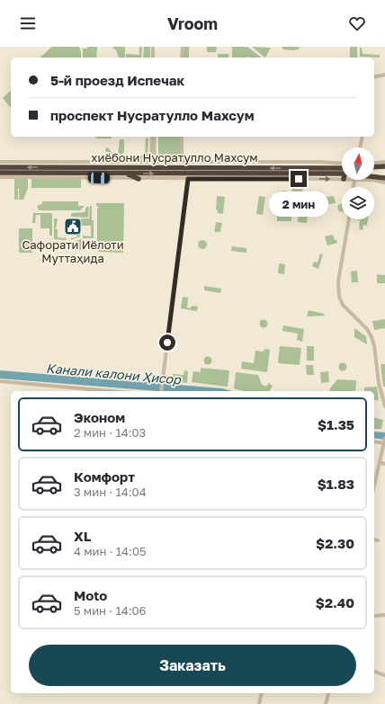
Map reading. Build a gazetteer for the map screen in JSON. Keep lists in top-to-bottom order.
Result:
{
  "streets": {
    "highway": ["хиёбони Нусратулло Махсум"]
  },
  "water": ["Канали калони Ҳисор"],
  "places": {
    "public building": ["Сафорати Иёлоти Муттаҳида"]
  },
  "north": "top",
  "page": {
    "header": "Vroom",
    "banner": ["5-й проезд Испечак", "проспект Нусратулло Махсум"],
    "bubble": "2 мин",
    "list": [
      {
        "name": "Эконом",
        "note": "2 мин · 14:03",
        "value": "$1.35"
      },
      {
        "name": "Комфорт",
        "note": "3 мин · 14:04",
        "value": "$1.83"
      },
      {
        "name": "XL",
        "note": "4 мин · 14:05",
        "value": "$2.30"
      },
      {
        "name": "Moto",
        "note": "5 мин · 14:06",
        "value": "$2.40"
      }
    ],
    "buttons": "Заказать"
  }
}
